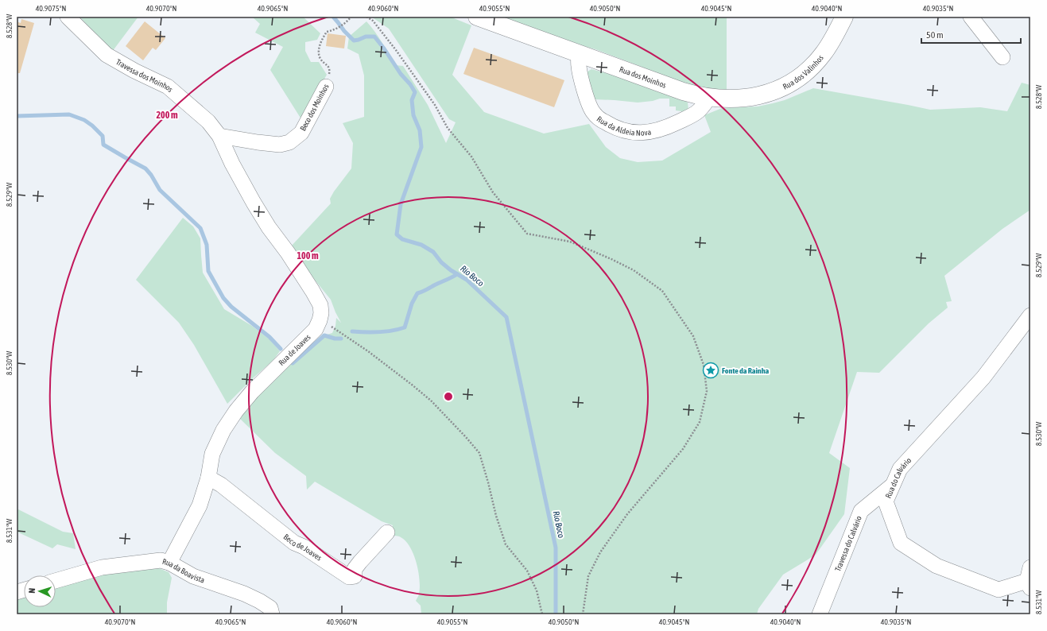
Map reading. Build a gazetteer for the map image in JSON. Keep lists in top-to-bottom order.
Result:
{
  "streets": {
    "main road": ["Rua dos Valinhos", "Rua dos Moinhos"],
    "street": [
      "Travessa dos Moinhos",
      "Beco dos Moinhos",
      "Rua da Aldeia Nova",
      "Rua de Joaves",
      "Rua do Calvário",
      "Travessa do Calvário",
      "Beco de Joaves",
      "Rua da Boavista"
    ]
  },
  "crossings": [
    ["Rua dos Valinhos", "Rua dos Moinhos"],
    ["Travessa dos Moinhos", "Beco dos Moinhos"],
    ["Travessa dos Moinhos", "Rua de Joaves"],
    ["Rua dos Moinhos", "Rua da Aldeia Nova"],
    ["Beco dos Moinhos", "Rua de Joaves"],
    ["Rua de Joaves", "Beco de Joaves"],
    ["Rua de Joaves", "Rua da Boavista"],
    ["Rua do Calvário", "Travessa do Calvário"]
  ],
  "water": ["Rio Boco"],
  "places": {
    "place": ["Fonte da Rainha"]
  },
  "scale_bar": "50 m",
  "north": "left",
  "coordinates": [
    "40.9075°N",
    "40.9070°N",
    "40.9065°N",
    "40.9060°N",
    "40.9055°N",
    "40.9050°N",
    "40.9045°N",
    "40.9040°N",
    "40.9035°N",
    "8.528°W",
    "8.529°W",
    "8.530°W",
    "8.531°W"
  ],
  "rings": ["200 m", "100 m"]
}
